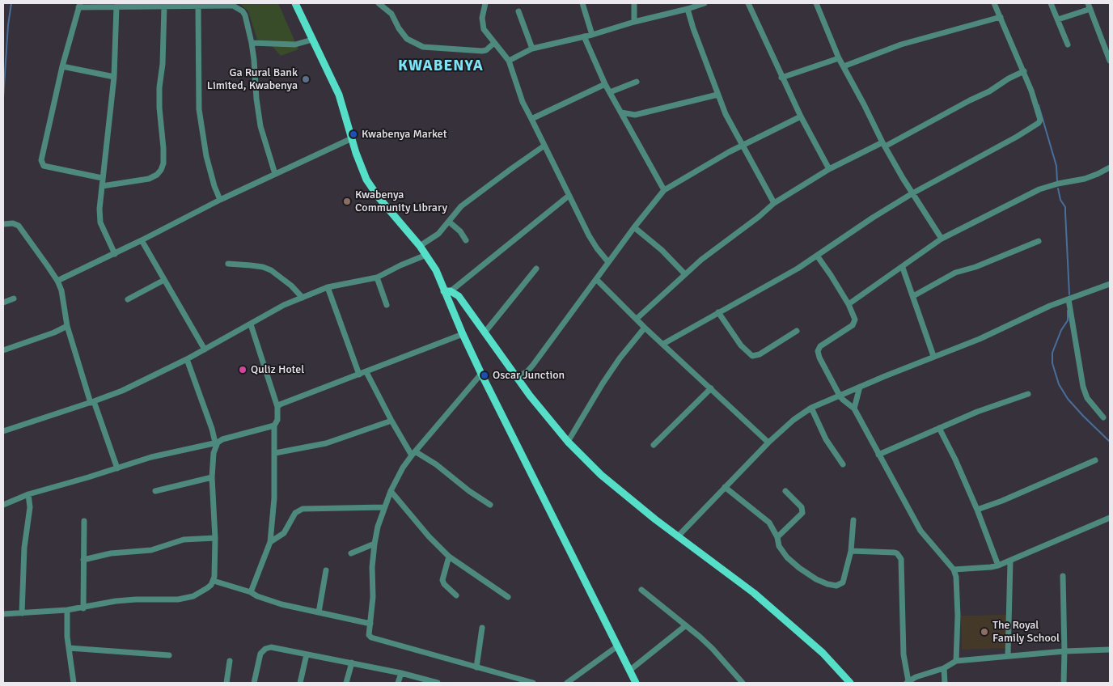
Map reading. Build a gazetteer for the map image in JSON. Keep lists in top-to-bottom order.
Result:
{
  "districts": ["KWABENYA"],
  "places": [
    "Ga Rural Bank Limited, Kwabenya",
    "Kwabenya Market",
    "Kwabenya Community Library",
    "Quliz Hotel",
    "Oscar Junction",
    "The Royal Family School"
  ]
}
